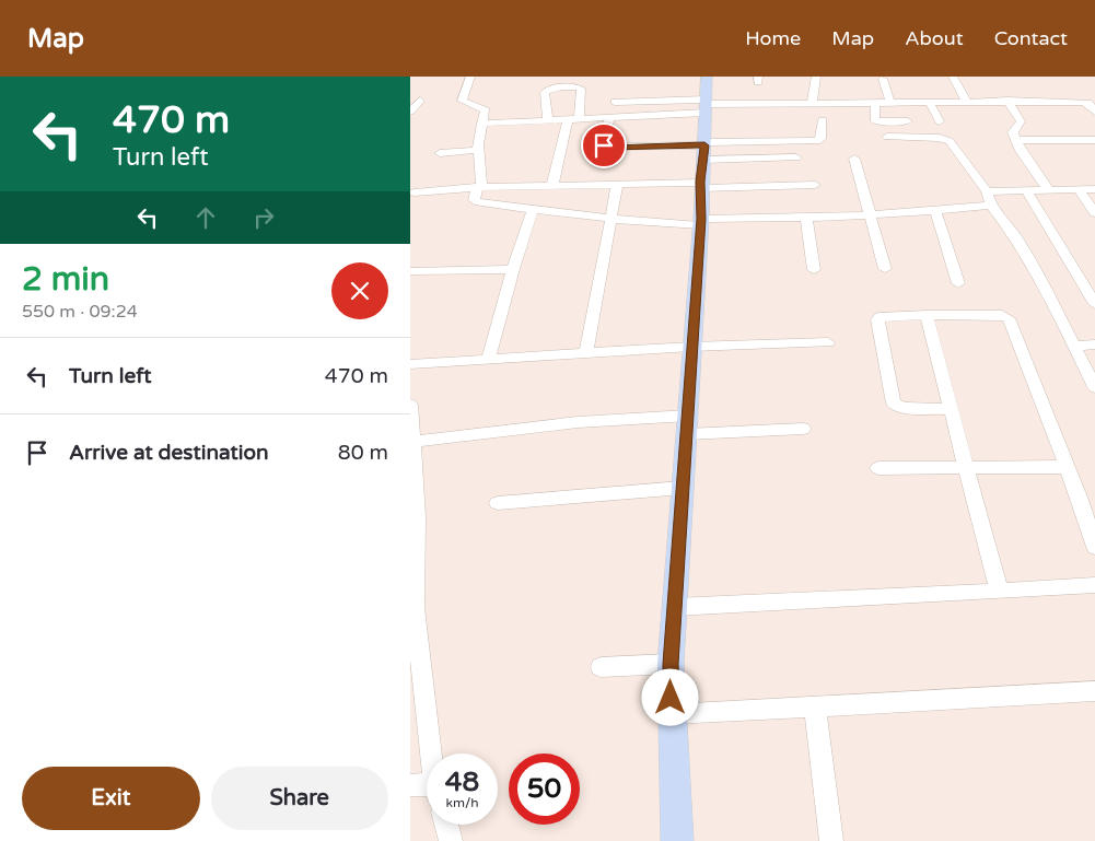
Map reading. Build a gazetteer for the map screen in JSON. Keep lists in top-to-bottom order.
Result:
{
  "page": {
    "header": "Map",
    "nav": [
      "Home",
      "Map",
      "About",
      "Contact"
    ],
    "turn": ["470 m", "Turn left"],
    "heading": ["2 min", "550 m · 09:24"],
    "list": [
      {
        "name": "Turn left",
        "value": "470 m"
      },
      {
        "name": "Arrive at destination",
        "value": "80 m"
      }
    ],
    "speed": "48 km/h",
    "limit": "50",
    "buttons": ["Exit", "Share"]
  }
}
